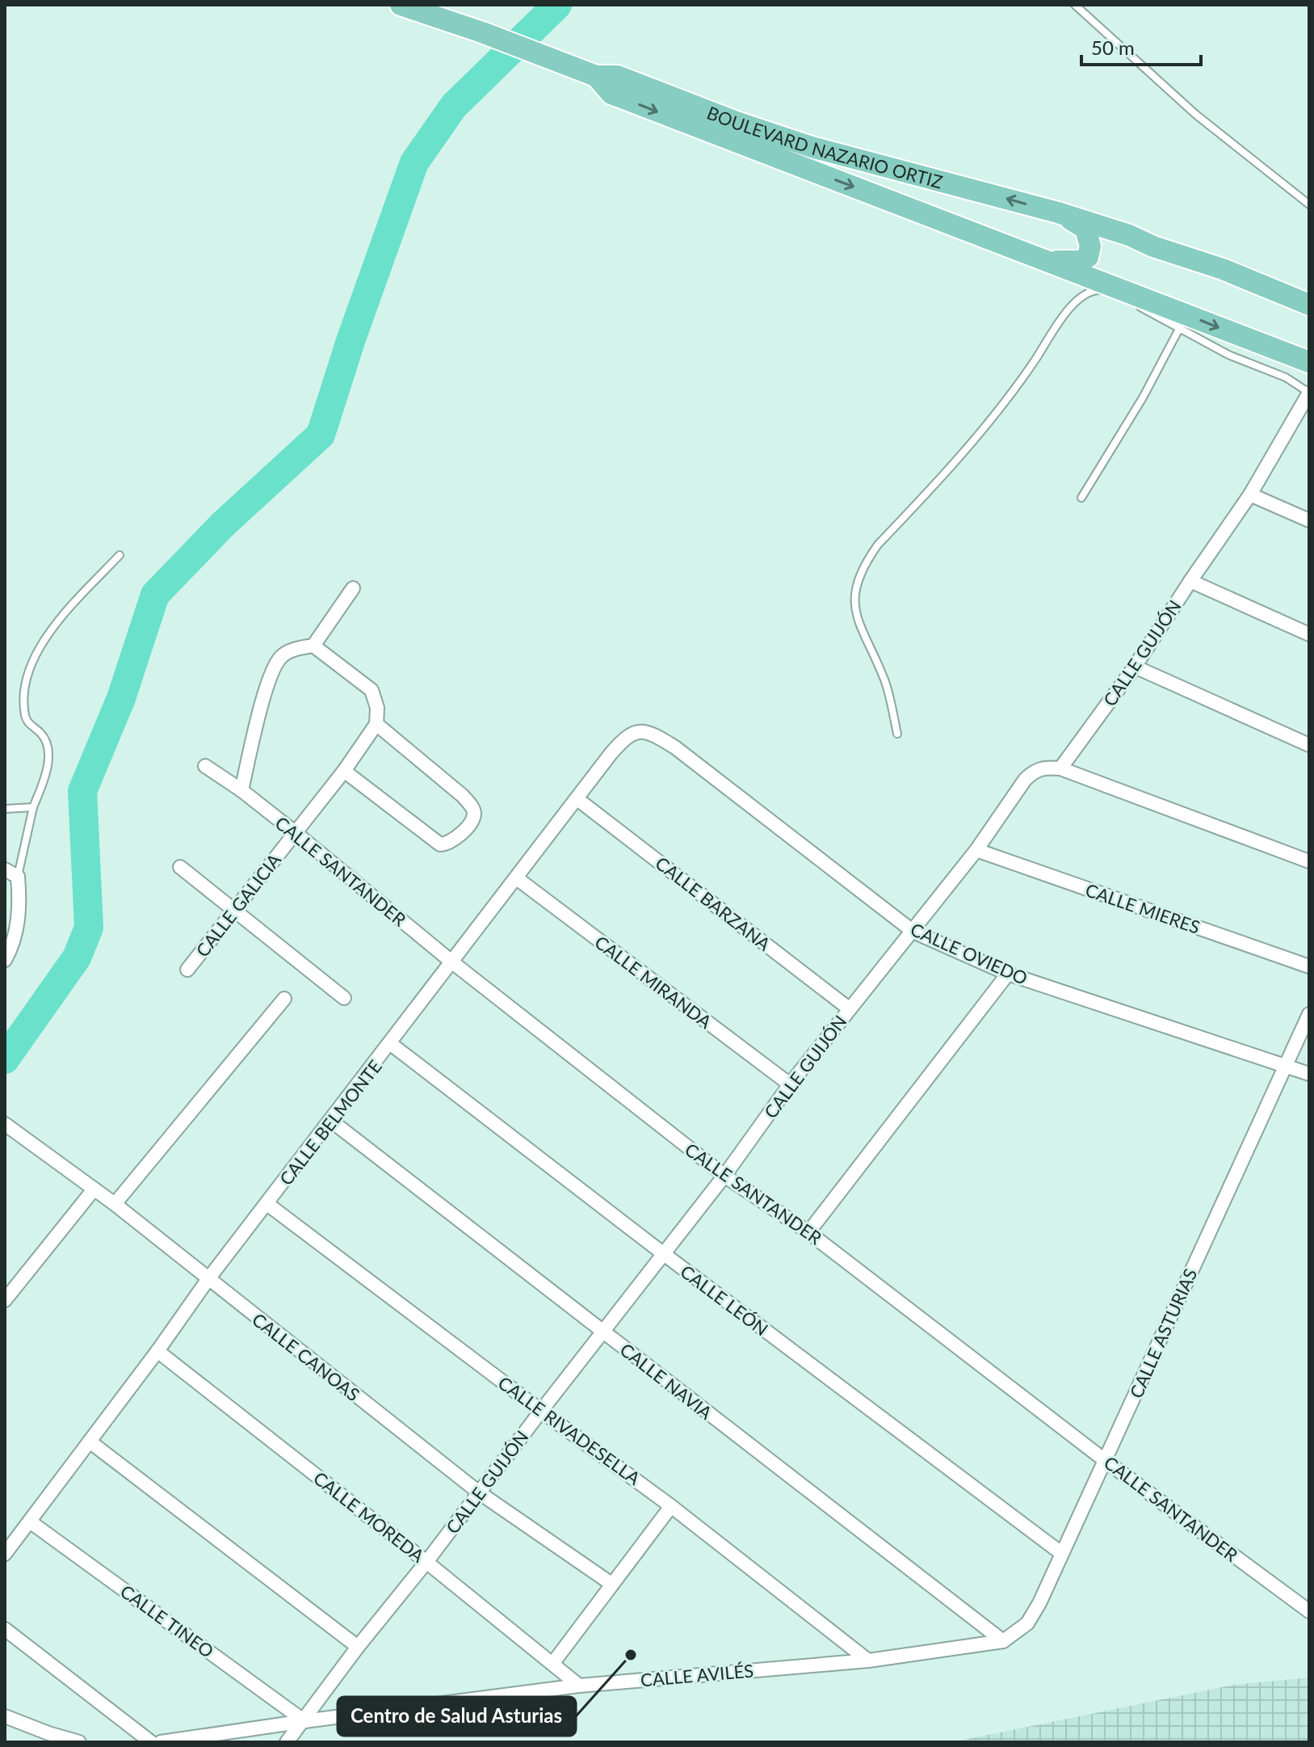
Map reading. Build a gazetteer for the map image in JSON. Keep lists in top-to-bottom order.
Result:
{
  "streets": {
    "main road": ["BOULEVARD NAZARIO ORTIZ"],
    "street": [
      "CALLE GUIJÓN",
      "CALLE SANTANDER",
      "CALLE BARZANA",
      "CALLE GALICIA",
      "CALLE MIERES",
      "CALLE OVIEDO",
      "CALLE MIRANDA",
      "CALLE BELMONTE",
      "CALLE LEÓN",
      "CALLE ASTURIAS",
      "CALLE CANOAS",
      "CALLE NAVIA",
      "CALLE RIVADESELLA",
      "CALLE MOREDA",
      "CALLE TINEO",
      "CALLE AVILÉS"
    ]
  },
  "crossings": [
    ["CALLE GUIJÓN", "CALLE SANTANDER"],
    ["CALLE GUIJÓN", "CALLE BARZANA"],
    ["CALLE GUIJÓN", "CALLE MIERES"],
    ["CALLE GUIJÓN", "CALLE OVIEDO"],
    ["CALLE GUIJÓN", "CALLE MIRANDA"],
    ["CALLE GUIJÓN", "CALLE LEÓN"],
    ["CALLE GUIJÓN", "CALLE CANOAS"],
    ["CALLE GUIJÓN", "CALLE NAVIA"],
    ["CALLE GUIJÓN", "CALLE RIVADESELLA"],
    ["CALLE GUIJÓN", "CALLE MOREDA"],
    ["CALLE GUIJÓN", "CALLE TINEO"],
    ["CALLE GUIJÓN", "CALLE AVILÉS"],
    ["CALLE SANTANDER", "CALLE GALICIA"],
    ["CALLE SANTANDER", "CALLE BELMONTE"],
    ["CALLE SANTANDER", "CALLE ASTURIAS"],
    ["CALLE BARZANA", "CALLE BELMONTE"],
    ["CALLE OVIEDO", "CALLE BELMONTE"],
    ["CALLE OVIEDO", "CALLE ASTURIAS"],
    ["CALLE MIRANDA", "CALLE BELMONTE"],
    ["CALLE BELMONTE", "CALLE LEÓN"],
    ["CALLE BELMONTE", "CALLE CANOAS"],
    ["CALLE BELMONTE", "CALLE NAVIA"],
    ["CALLE BELMONTE", "CALLE RIVADESELLA"],
    ["CALLE BELMONTE", "CALLE MOREDA"],
    ["CALLE BELMONTE", "CALLE TINEO"],
    ["CALLE LEÓN", "CALLE ASTURIAS"],
    ["CALLE ASTURIAS", "CALLE NAVIA"],
    ["CALLE ASTURIAS", "CALLE AVILÉS"],
    ["CALLE NAVIA", "CALLE AVILÉS"],
    ["CALLE RIVADESELLA", "CALLE AVILÉS"],
    ["CALLE MOREDA", "CALLE AVILÉS"],
    ["CALLE TINEO", "CALLE AVILÉS"]
  ],
  "places": ["Centro de Salud Asturias"],
  "scale_bar": "50 m"
}
